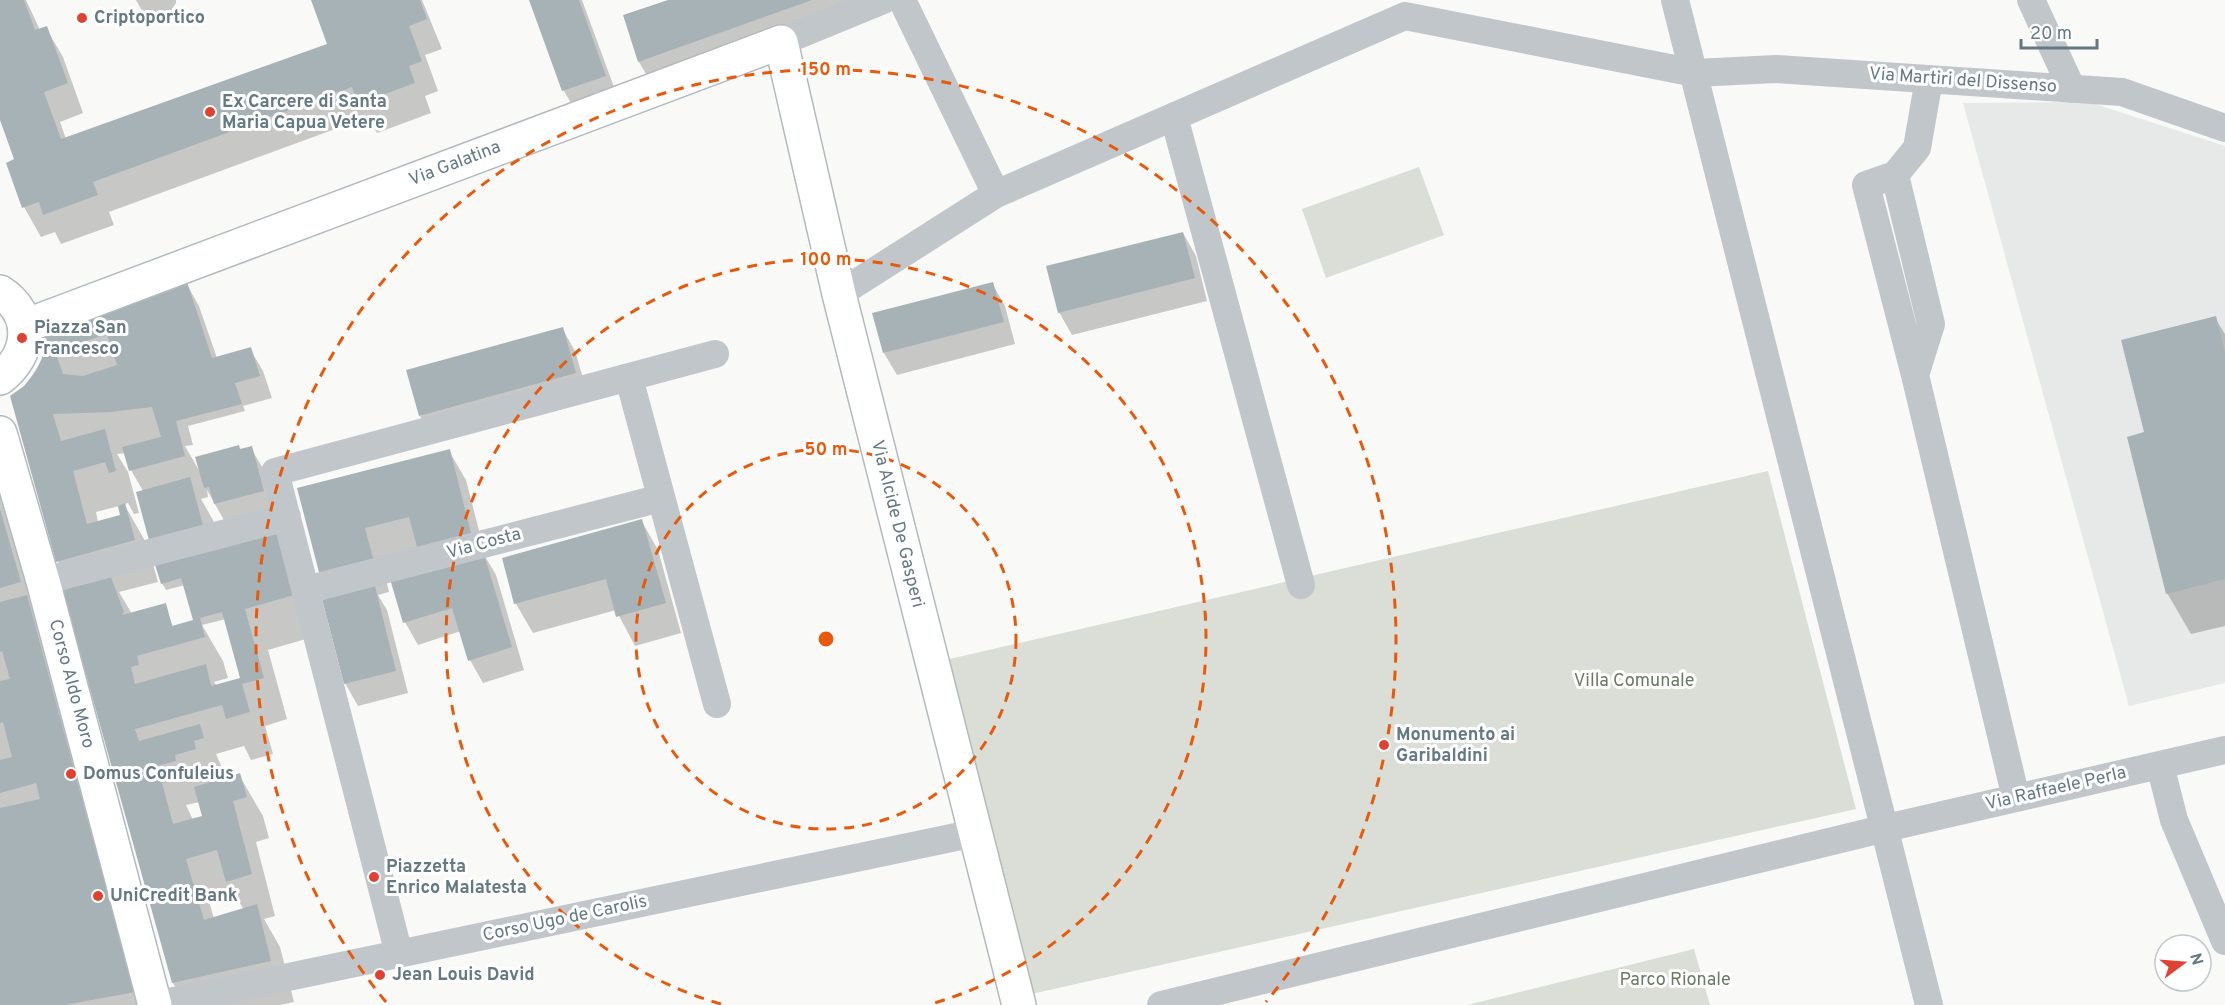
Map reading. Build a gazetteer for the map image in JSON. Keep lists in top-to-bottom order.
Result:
{
  "streets": {
    "main road": ["Via Galatina", "Via Alcide De Gasperi", "Corso Aldo Moro"],
    "street": [
      "Via Martiri del Dissenso",
      "Via Costa",
      "Via Raffaele Perla",
      "Corso Ugo de Carolis"
    ]
  },
  "crossings": [
    ["Via Martiri del Dissenso", "Via Alcide De Gasperi"],
    ["Via Galatina", "Via Alcide De Gasperi"],
    ["Via Alcide De Gasperi", "Corso Ugo de Carolis"],
    ["Corso Aldo Moro", "Corso Ugo de Carolis"]
  ],
  "parks": ["Villa Comunale", "Parco Rionale"],
  "places": [
    "Criptoportico",
    "Ex Carcere di Santa Maria Capua Vetere",
    "Piazza San Francesco",
    "Monumento ai Garibaldini",
    "Domus Confuleius",
    "Piazzetta Enrico Malatesta",
    "UniCredit Bank",
    "Jean Louis David"
  ],
  "scale_bar": "20 m",
  "north": "right",
  "rings": ["150 m", "100 m", "50 m"]
}
